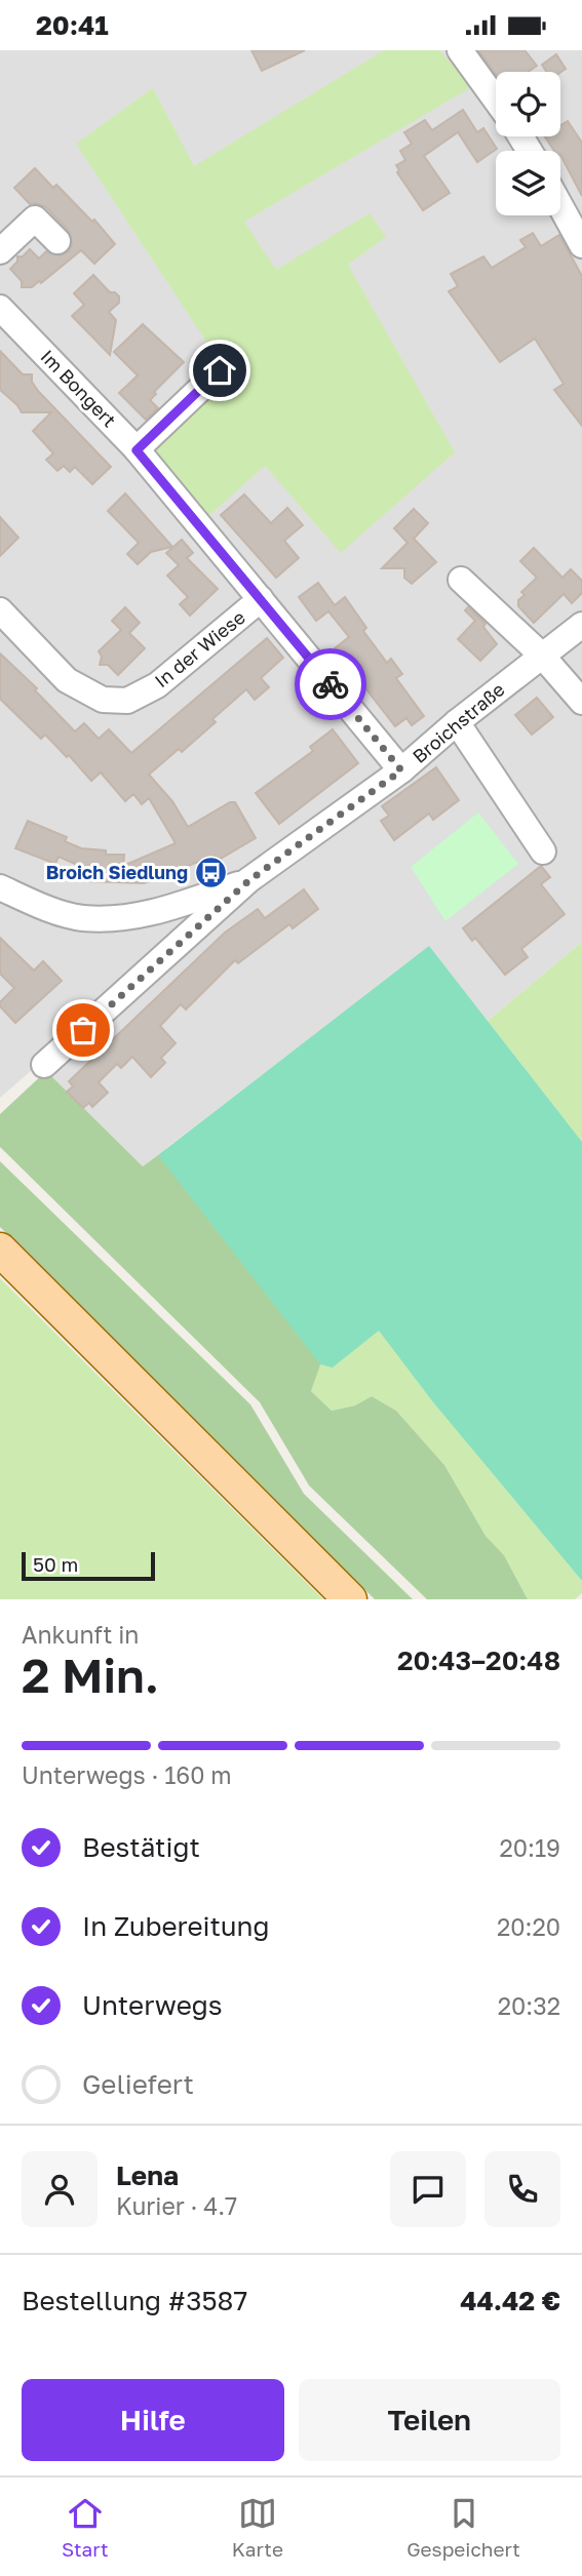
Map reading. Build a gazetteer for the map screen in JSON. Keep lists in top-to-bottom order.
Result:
{
  "streets": {
    "street": ["Im Bongert", "In der Wiese", "Broichstraße"]
  },
  "crossings": [
    ["Im Bongert", "In der Wiese"],
    ["Im Bongert", "Broichstraße"]
  ],
  "places": {
    "bus stop": ["Broich Siedlung"]
  },
  "scale_bar": "50 m",
  "page": {
    "status": "20:41",
    "scale": "50 m",
    "heading": ["2 Min.", "Ankunft in", "20:43–20:48"],
    "panel": [
      "Lena",
      "Kurier · 4.7",
      "Bestellung #3587",
      "44.42 €"
    ],
    "bar": "Unterwegs · 160 m",
    "list": [
      ["Bestätigt", "20:19"],
      ["In Zubereitung", "20:20"],
      ["Unterwegs", "20:32"],
      "Geliefert"
    ],
    "buttons": ["Hilfe", "Teilen"],
    "tabs": ["Start", "Karte", "Gespeichert"]
  }
}
